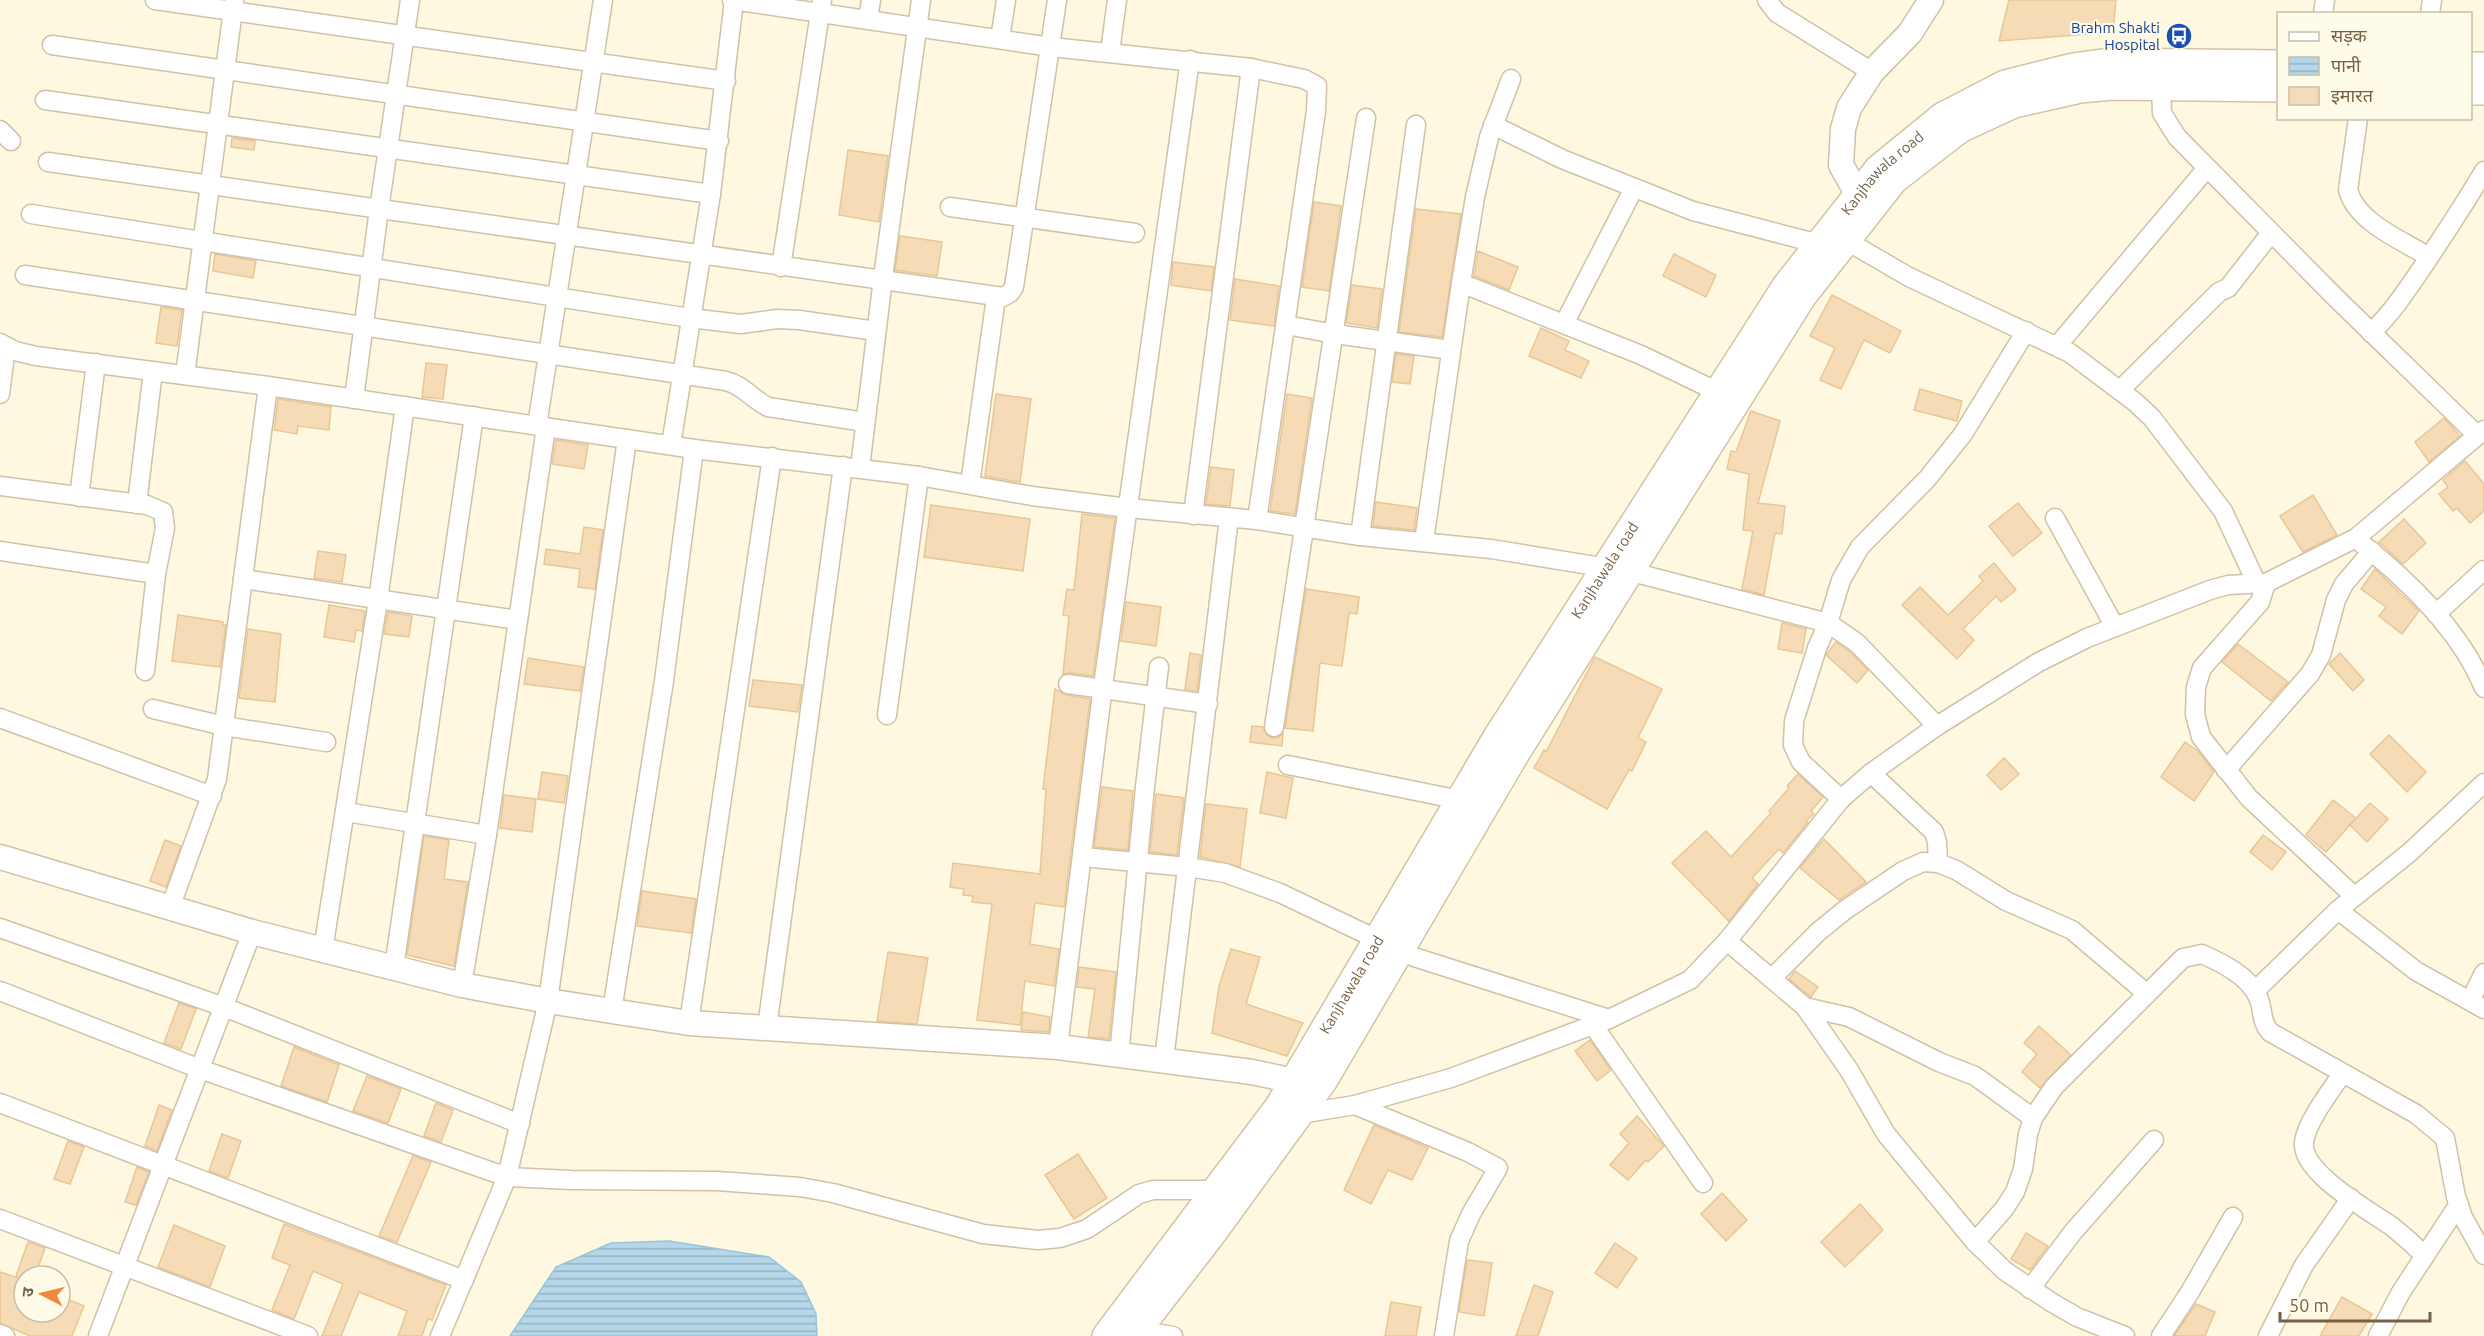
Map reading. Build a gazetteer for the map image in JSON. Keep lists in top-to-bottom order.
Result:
{
  "streets": {
    "main road": ["Kanjhawala road"]
  },
  "places": {
    "bus stop": ["Brahm Shakti Hospital"]
  },
  "legend": ["सड़क", "पानी", "इमारत"],
  "scale_bar": "50 m",
  "north": "left"
}
